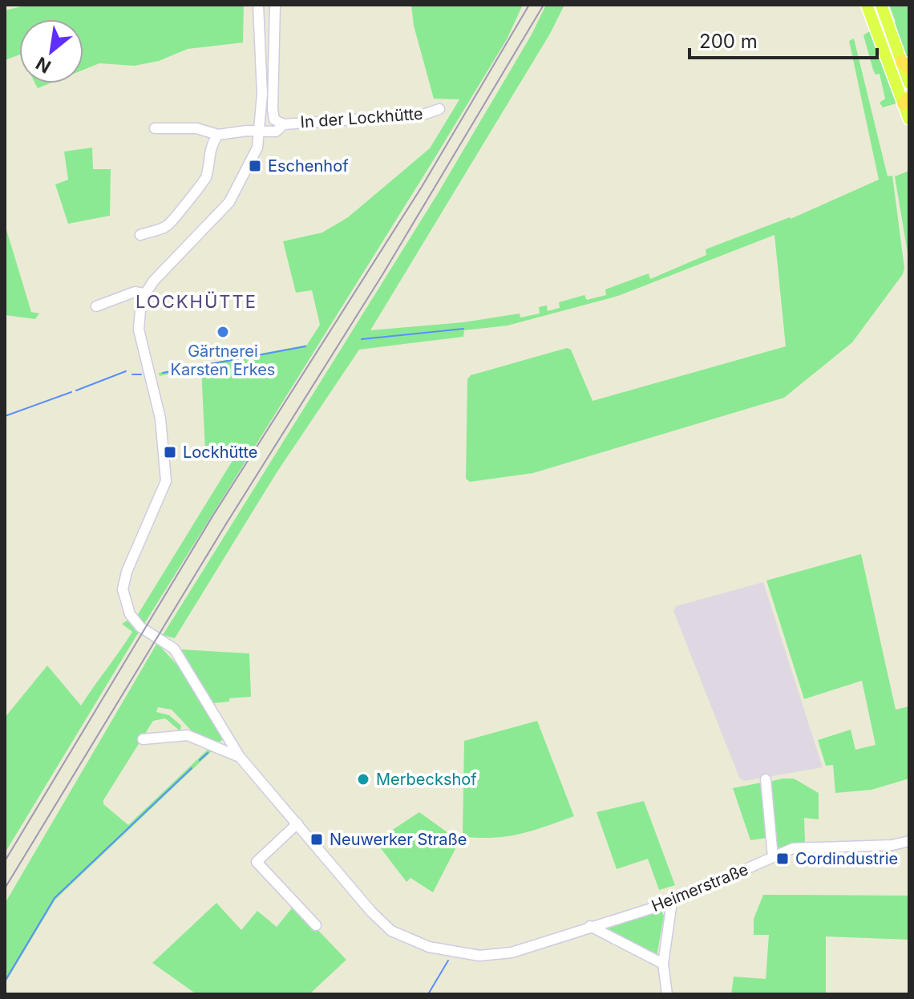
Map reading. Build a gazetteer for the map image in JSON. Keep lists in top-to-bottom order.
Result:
{
  "streets": {
    "street": ["In der Lockhütte", "Heimerstraße"]
  },
  "districts": ["LOCKHÜTTE"],
  "places": {
    "transit": [
      "Eschenhof",
      "Lockhütte",
      "Neuwerker Straße",
      "Cordindustrie"
    ],
    "other": ["Gärtnerei Karsten Erkes", "Merbeckshof"]
  },
  "scale_bar": "200 m",
  "north": "bottom left"
}
